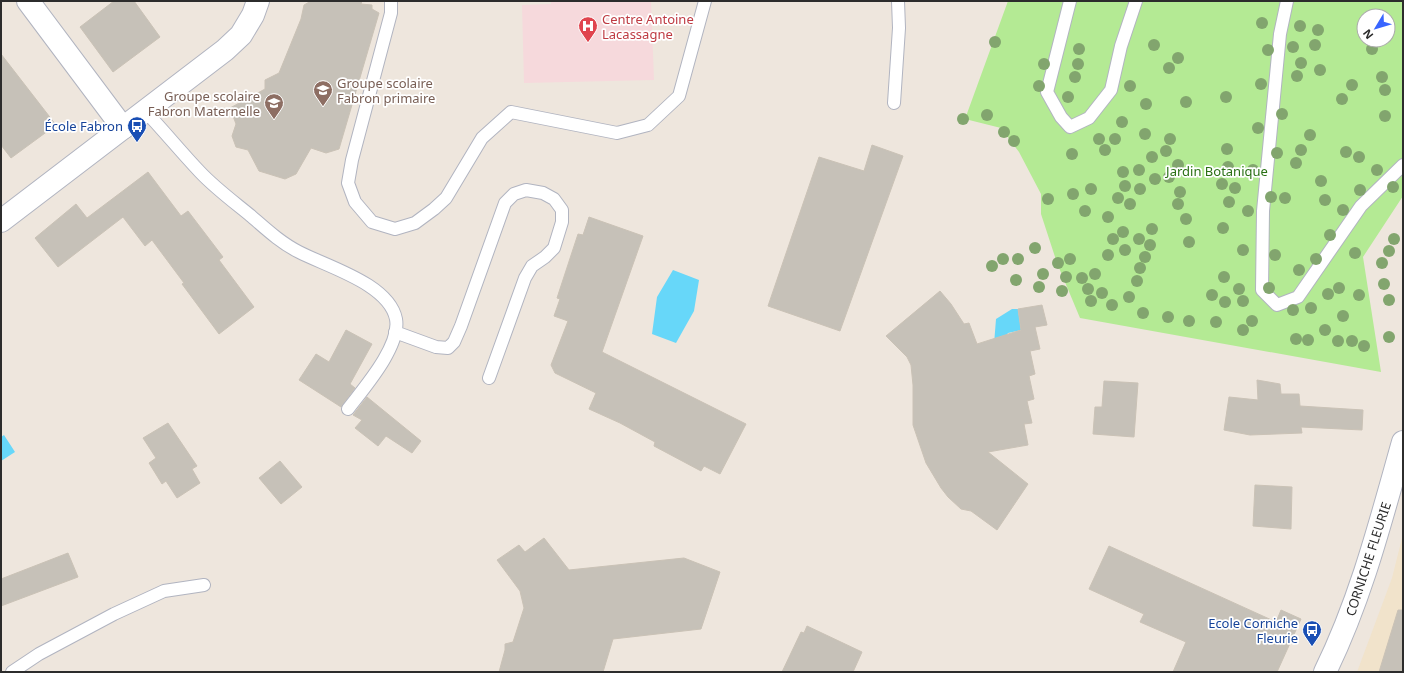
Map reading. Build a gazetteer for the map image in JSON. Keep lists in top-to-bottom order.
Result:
{
  "streets": {
    "street": ["CORNICHE FLEURIE"]
  },
  "parks": ["Jardin Botanique"],
  "places": {
    "hospital": ["Centre Antoine Lacassagne"],
    "school or university": ["Groupe scolaire Fabron primaire", "Groupe scolaire Fabron Maternelle"],
    "bus stop": ["École Fabron", "Ecole Corniche Fleurie"]
  },
  "north": "bottom left"
}
